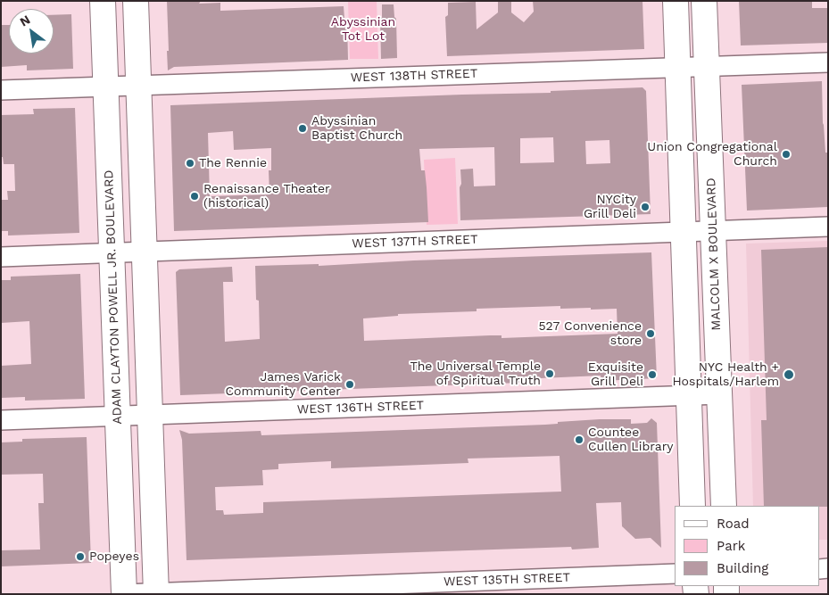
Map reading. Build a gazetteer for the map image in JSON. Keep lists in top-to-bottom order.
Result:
{
  "streets": {
    "main road": ["MALCOLM X BOULEVARD", "ADAM CLAYTON POWELL JR. BOULEVARD"],
    "street": [
      "WEST 138TH STREET",
      "WEST 137TH STREET",
      "WEST 136TH STREET",
      "WEST 135TH STREET"
    ]
  },
  "crossings": [
    ["WEST 138TH STREET", "MALCOLM X BOULEVARD"],
    ["WEST 138TH STREET", "ADAM CLAYTON POWELL JR. BOULEVARD"],
    ["WEST 137TH STREET", "MALCOLM X BOULEVARD"],
    ["WEST 137TH STREET", "ADAM CLAYTON POWELL JR. BOULEVARD"],
    ["MALCOLM X BOULEVARD", "WEST 136TH STREET"],
    ["ADAM CLAYTON POWELL JR. BOULEVARD", "WEST 136TH STREET"],
    ["ADAM CLAYTON POWELL JR. BOULEVARD", "WEST 135TH STREET"]
  ],
  "parks": ["Abyssinian Tot Lot"],
  "places": [
    "Abyssinian Baptist Church",
    "Union Congregational Church",
    "The Rennie",
    "Renaissance Theater (historical)",
    "NYCity Grill Deli",
    "527 Convenience store",
    "The Universal Temple of Spiritual Truth",
    "Exquisite Grill Deli",
    "NYC Health + Hospitals/Harlem",
    "James Varick Community Center",
    "Countee Cullen Library",
    "Popeyes"
  ],
  "legend": ["Road", "Park", "Building"],
  "north": "top left"
}
